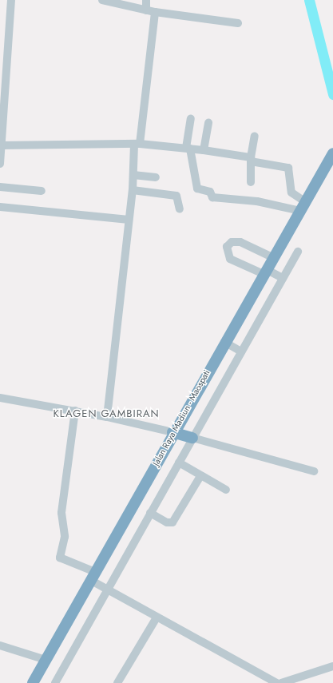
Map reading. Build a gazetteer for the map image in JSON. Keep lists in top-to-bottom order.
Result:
{
  "streets": {
    "highway": ["Jalan Raya Madiun - Maospati"]
  },
  "districts": ["KLAGEN GAMBIRAN"]
}
